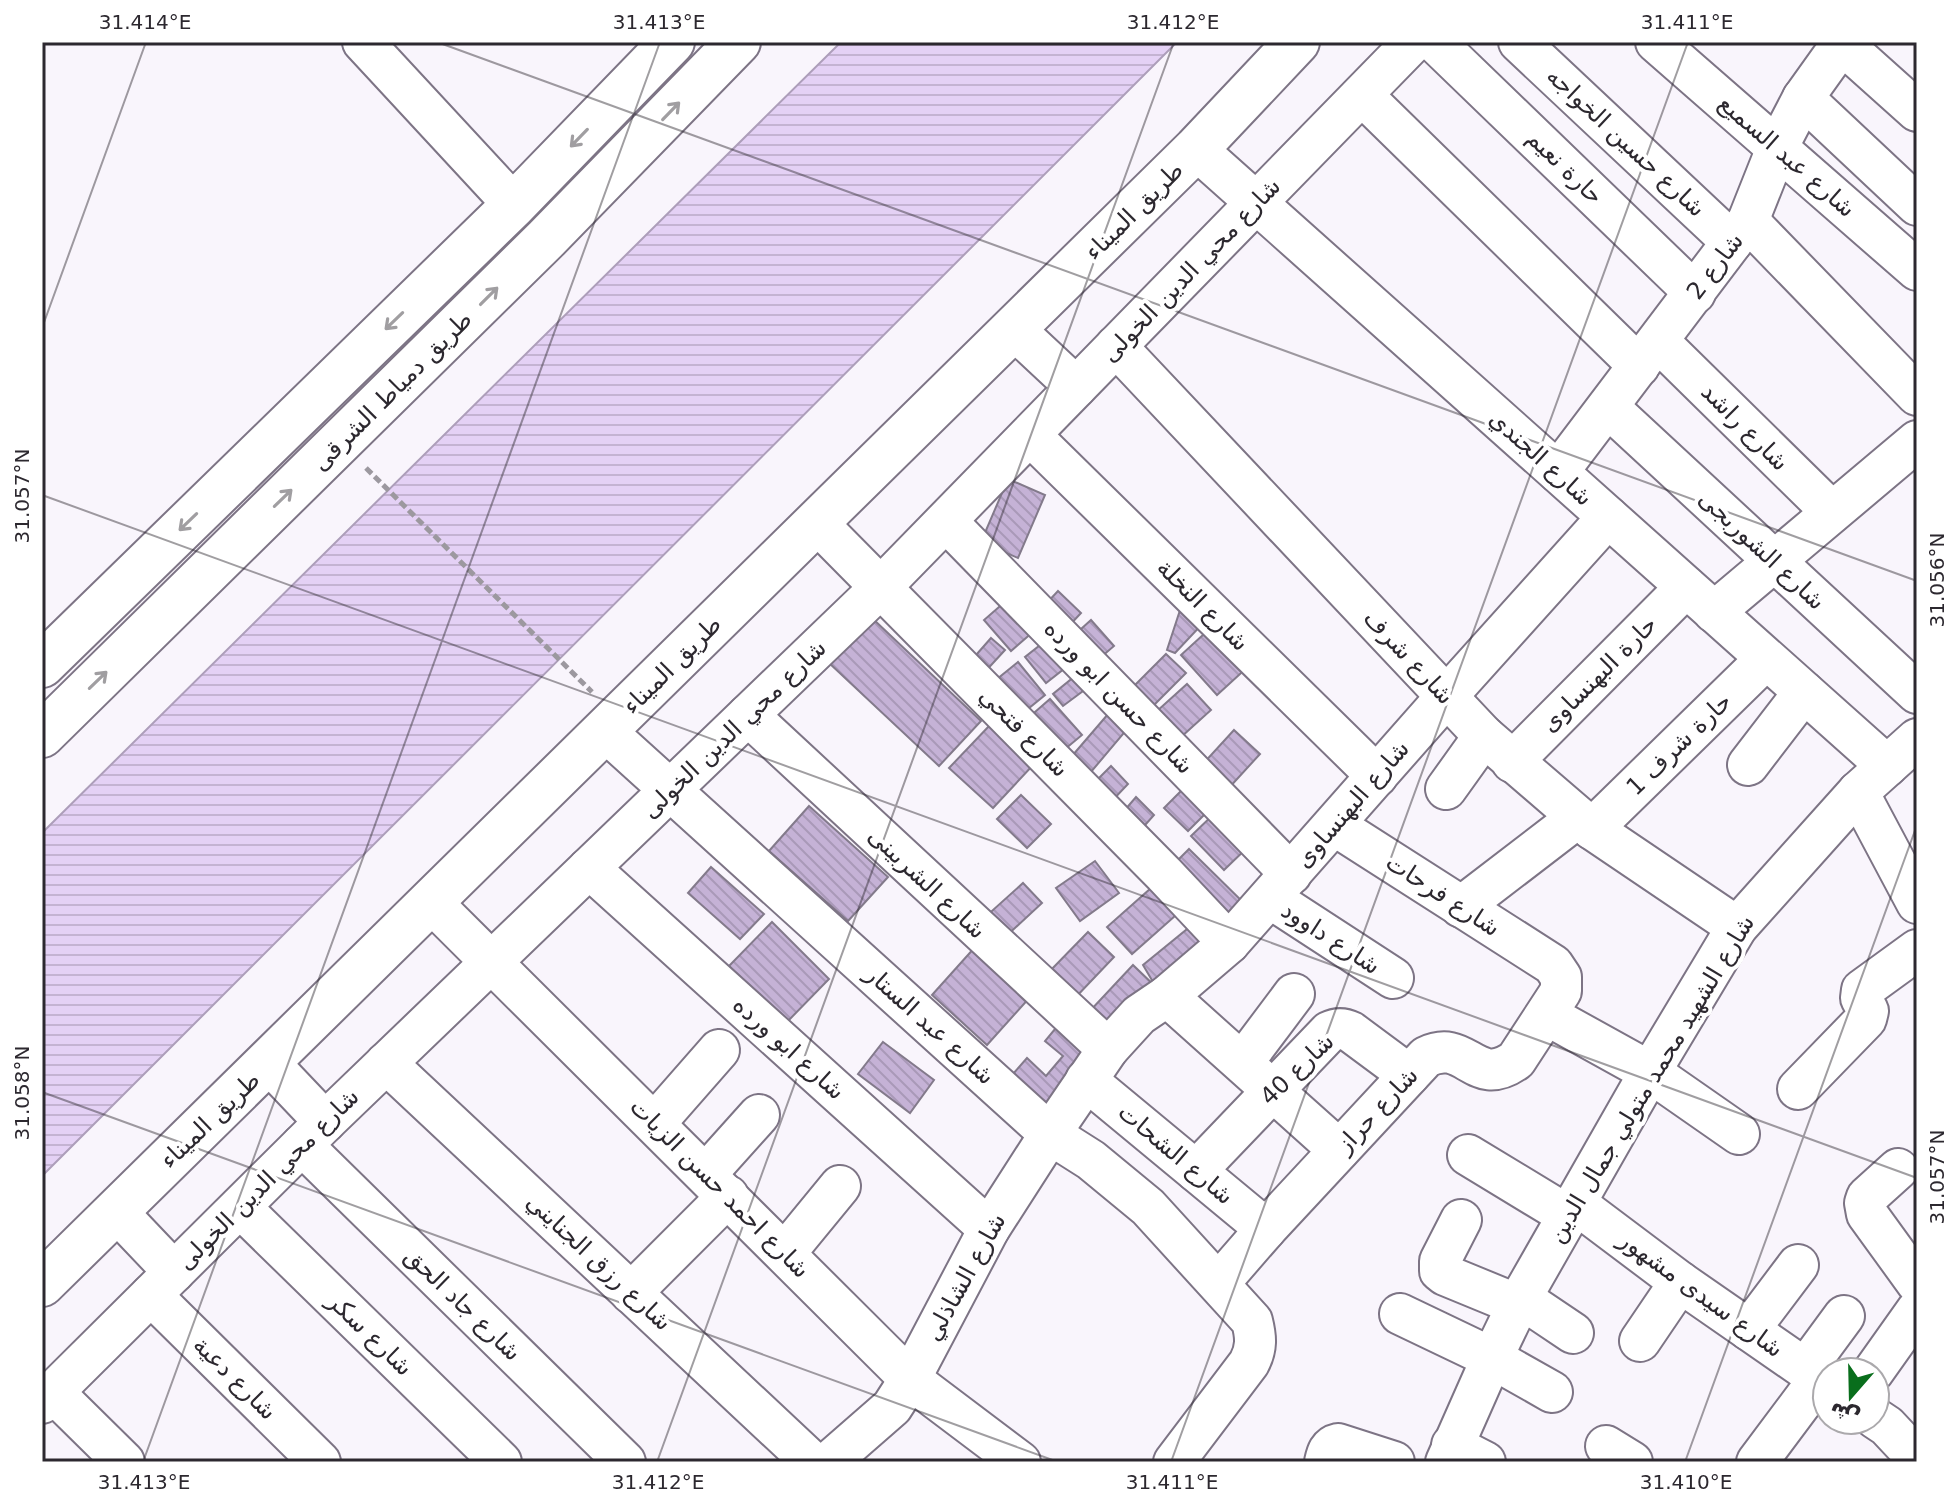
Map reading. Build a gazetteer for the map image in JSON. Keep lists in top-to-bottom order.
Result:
{
  "streets": {
    "main road": ["طريق الميناء", "طريق دمياط الشرقى"],
    "street": [
      "شارع حسين الخواجه",
      "شارع عبد السميع",
      "حارة نعيم",
      "شارع 2",
      "شارع محي الدين الخولى",
      "شارع راشد",
      "شارع الجندي",
      "شارع الشوربجى",
      "شارع النخلة",
      "شارع شرف",
      "حارة البهنساوى",
      "شارع حسن ابو ورده",
      "شارع فتحي",
      "حارة شرف 1",
      "شارع البهنساوى",
      "شارع الشربينى",
      "شارع فرحات",
      "شارع داوود",
      "شارع عبد الستار",
      "شارع ابو ورده",
      "شارع 40",
      "شارع الشهيد محمد متولي جمال الدين",
      "شارع حراز",
      "شارع الشحات",
      "شارع احمد حسن الزيات",
      "شارع رزق الجنايني",
      "شارع الشاذلي",
      "شارع سيدى مشهور",
      "شارع جاد الحق",
      "شارع سكر",
      "شارع دعية"
    ]
  },
  "crossings": [
    ["شارع حسين الخواجه", "شارع 2"],
    ["شارع عبد السميع", "شارع 2"],
    ["حارة نعيم", "شارع 2"],
    ["طريق الميناء", "شارع الجندي"],
    ["طريق الميناء", "شارع فتحي"],
    ["طريق الميناء", "شارع عبد الستار"],
    ["طريق الميناء", "شارع احمد حسن الزيات"],
    ["طريق الميناء", "شارع جاد الحق"],
    ["طريق الميناء", "شارع دعية"],
    ["شارع 2", "شارع راشد"],
    ["شارع 2", "شارع الجندي"],
    ["شارع 2", "شارع الشوربجى"],
    ["شارع محي الدين الخولى", "شارع الجندي"],
    ["شارع محي الدين الخولى", "شارع النخلة"],
    ["شارع محي الدين الخولى", "شارع شرف"],
    ["شارع محي الدين الخولى", "شارع حسن ابو ورده"],
    ["شارع محي الدين الخولى", "شارع فتحي"],
    ["شارع محي الدين الخولى", "شارع الشربينى"],
    ["شارع محي الدين الخولى", "شارع عبد الستار"],
    ["شارع محي الدين الخولى", "شارع ابو ورده"],
    ["شارع محي الدين الخولى", "شارع احمد حسن الزيات"],
    ["شارع محي الدين الخولى", "شارع رزق الجنايني"],
    ["شارع محي الدين الخولى", "شارع جاد الحق"],
    ["شارع محي الدين الخولى", "شارع سكر"],
    ["شارع محي الدين الخولى", "شارع دعية"],
    ["شارع راشد", "حارة البهنساوى"],
    ["شارع الجندي", "حارة البهنساوى"],
    ["شارع الجندي", "حارة شرف 1"],
    ["شارع الجندي", "شارع البهنساوى"],
    ["شارع الجندي", "شارع الشهيد محمد متولي جمال الدين"],
    ["شارع الشوربجى", "حارة البهنساوى"],
    ["شارع النخلة", "شارع البهنساوى"],
    ["شارع شرف", "حارة البهنساوى"],
    ["شارع شرف", "حارة شرف 1"],
    ["شارع شرف", "شارع البهنساوى"],
    ["شارع شرف", "شارع الشهيد محمد متولي جمال الدين"],
    ["شارع حسن ابو ورده", "شارع البهنساوى"],
    ["شارع حسن ابو ورده", "شارع داوود"],
    ["شارع فتحي", "شارع البهنساوى"],
    ["حارة شرف 1", "شارع فرحات"],
    ["شارع البهنساوى", "شارع الشربينى"],
    ["شارع البهنساوى", "شارع فرحات"],
    ["شارع البهنساوى", "شارع داوود"],
    ["شارع البهنساوى", "شارع الشحات"],
    ["شارع البهنساوى", "شارع الشاذلي"],
    ["شارع الشربينى", "شارع الشحات"],
    ["شارع الشربينى", "شارع الشاذلي"],
    ["شارع فرحات", "شارع حراز"],
    ["شارع عبد الستار", "شارع حراز"],
    ["شارع عبد الستار", "شارع الشاذلي"],
    ["شارع ابو ورده", "شارع الشاذلي"],
    ["شارع 40", "شارع حراز"],
    ["شارع 40", "شارع الشحات"],
    ["شارع الشهيد محمد متولي جمال الدين", "شارع سيدى مشهور"],
    ["شارع حراز", "شارع الشحات"],
    ["شارع الشحات", "شارع الشاذلي"],
    ["شارع احمد حسن الزيات", "شارع الشاذلي"]
  ],
  "north": "bottom",
  "coordinates": [
    "31.414°E",
    "31.413°E",
    "31.412°E",
    "31.411°E",
    "31.057°N",
    "31.056°N",
    "31.058°N",
    "31.410°E"
  ]
}
